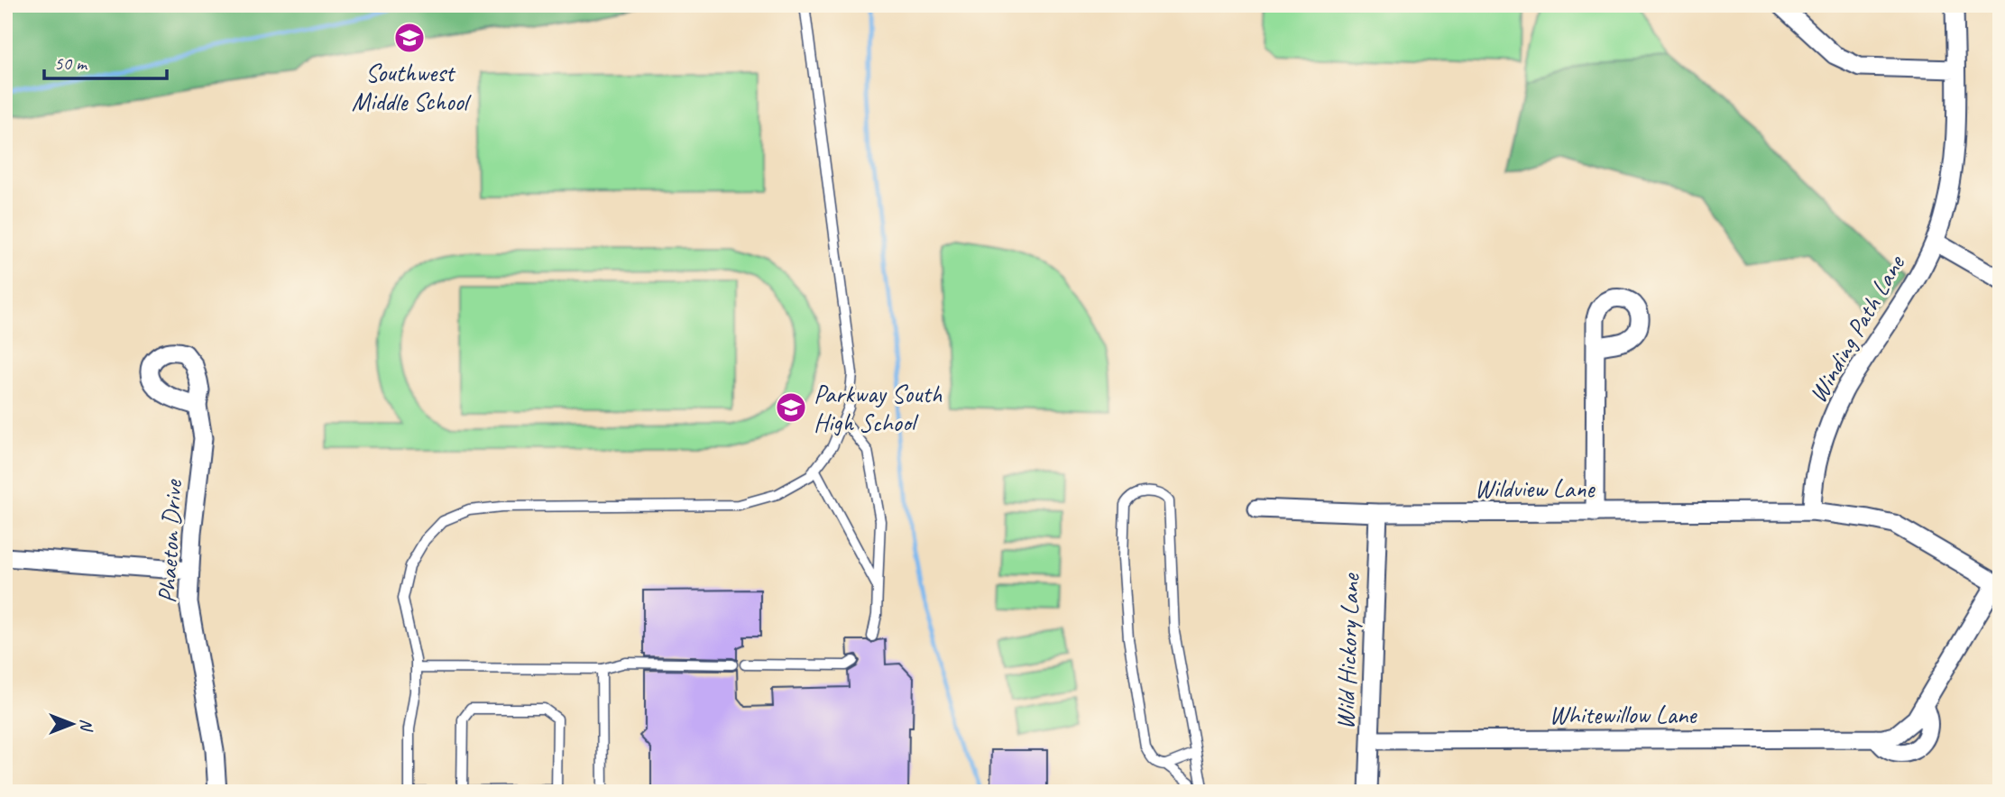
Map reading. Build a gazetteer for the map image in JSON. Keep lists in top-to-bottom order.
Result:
{
  "streets": {
    "street": [
      "Winding Path Lane",
      "Wildview Lane",
      "Phaeton Drive",
      "Wild Hickory Lane",
      "Whitewillow Lane"
    ]
  },
  "crossings": [
    ["Winding Path Lane", "Wildview Lane"],
    ["Wildview Lane", "Wild Hickory Lane"],
    ["Wild Hickory Lane", "Whitewillow Lane"]
  ],
  "places": {
    "school or university": ["Southwest Middle School", "Parkway South High School"]
  },
  "scale_bar": "50 m",
  "north": "right"
}
